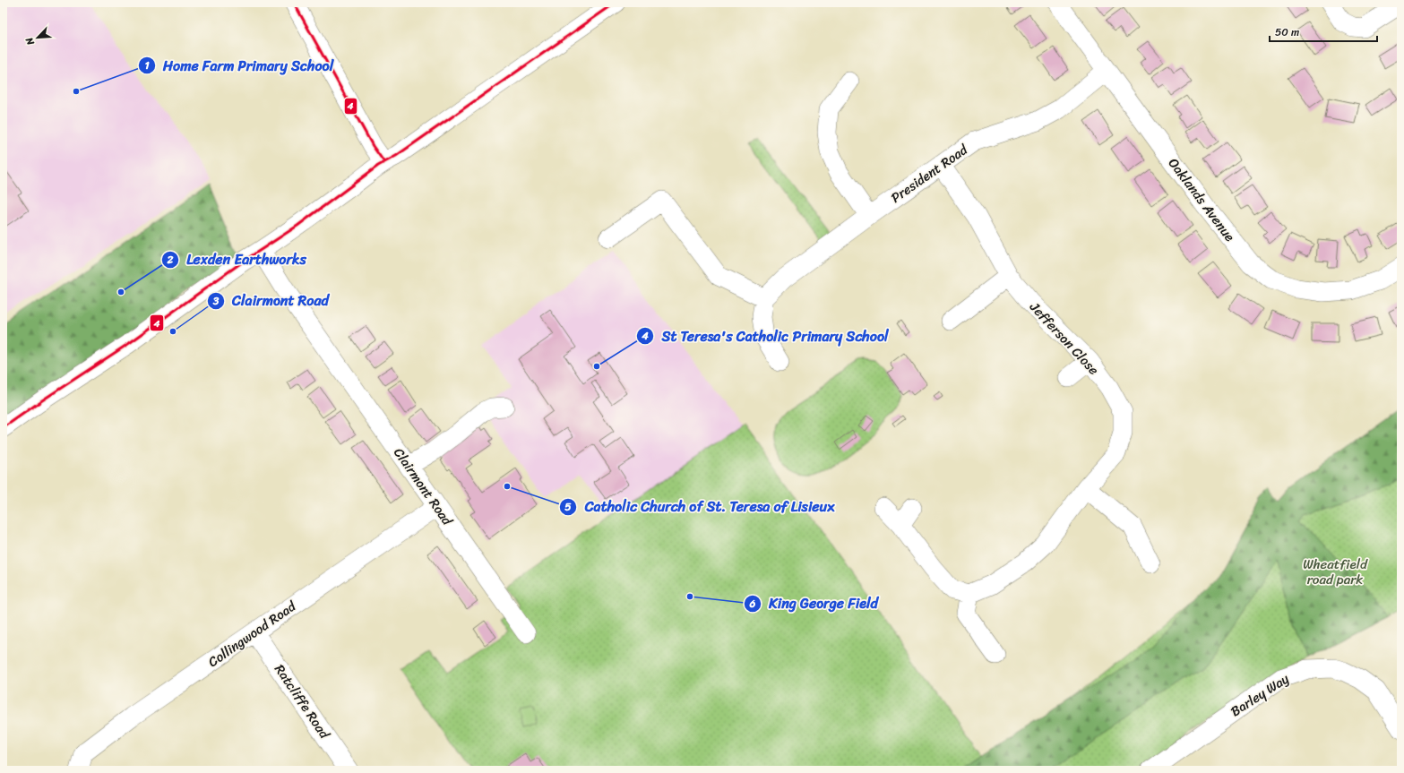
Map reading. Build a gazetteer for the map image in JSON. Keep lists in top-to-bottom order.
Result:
{
  "streets": {
    "street": [
      "President Road",
      "Oaklands Avenue",
      "Jefferson Close",
      "Clairmont Road",
      "Collingwood Road",
      "Barley Way",
      "Ratcliffe Road"
    ]
  },
  "crossings": [
    ["President Road", "Oaklands Avenue"],
    ["President Road", "Jefferson Close"],
    ["Clairmont Road", "Collingwood Road"],
    ["Collingwood Road", "Ratcliffe Road"]
  ],
  "parks": ["Wheatfield road park"],
  "places": [
    "Home Farm Primary School",
    "Lexden Earthworks",
    "Clairmont Road",
    "St Teresa's Catholic Primary School",
    "Catholic Church of St. Teresa of Lisieux",
    "King George Field"
  ],
  "lines": ["transit line 4"],
  "scale_bar": "50 m",
  "north": "bottom left"
}
